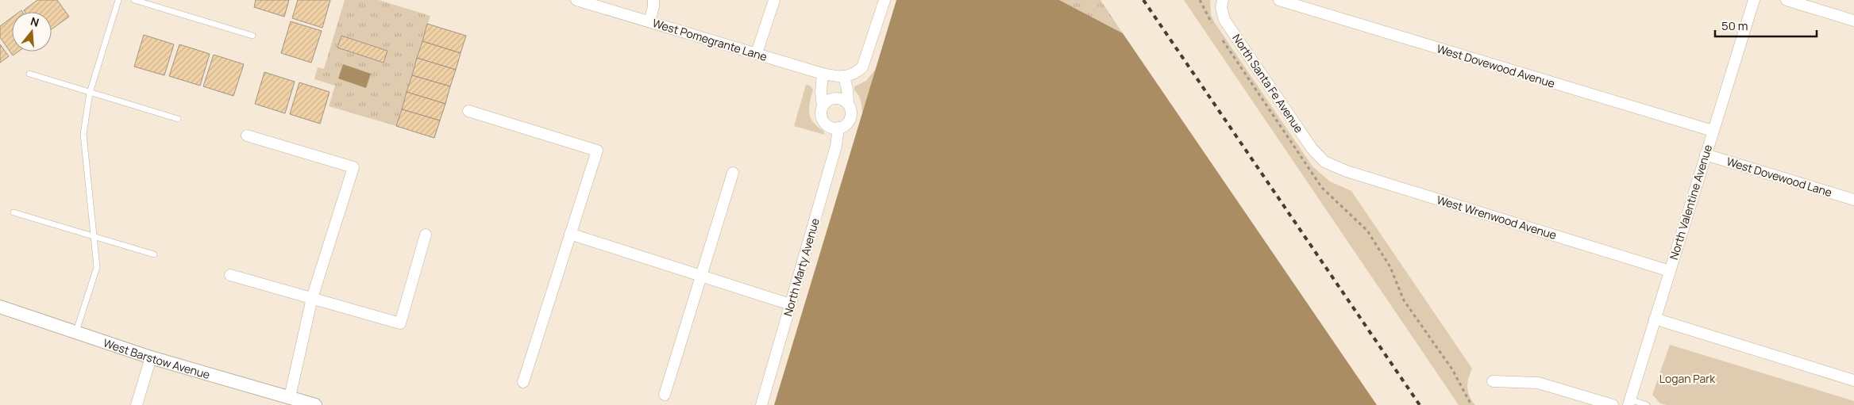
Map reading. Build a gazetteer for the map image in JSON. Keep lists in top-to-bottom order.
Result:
{
  "streets": {
    "street": [
      "West Pomegrante Lane",
      "West Dovewood Avenue",
      "North Santa Fe Avenue",
      "West Dovewood Lane",
      "North Valentine Avenue",
      "West Wrenwood Avenue",
      "North Marty Avenue",
      "West Barstow Avenue"
    ]
  },
  "crossings": [
    ["West Dovewood Avenue", "North Valentine Avenue"],
    ["North Santa Fe Avenue", "West Wrenwood Avenue"],
    ["West Dovewood Lane", "North Valentine Avenue"],
    ["North Valentine Avenue", "West Wrenwood Avenue"]
  ],
  "parks": ["Logan Park"],
  "scale_bar": "50 m",
  "north": "top"
}
